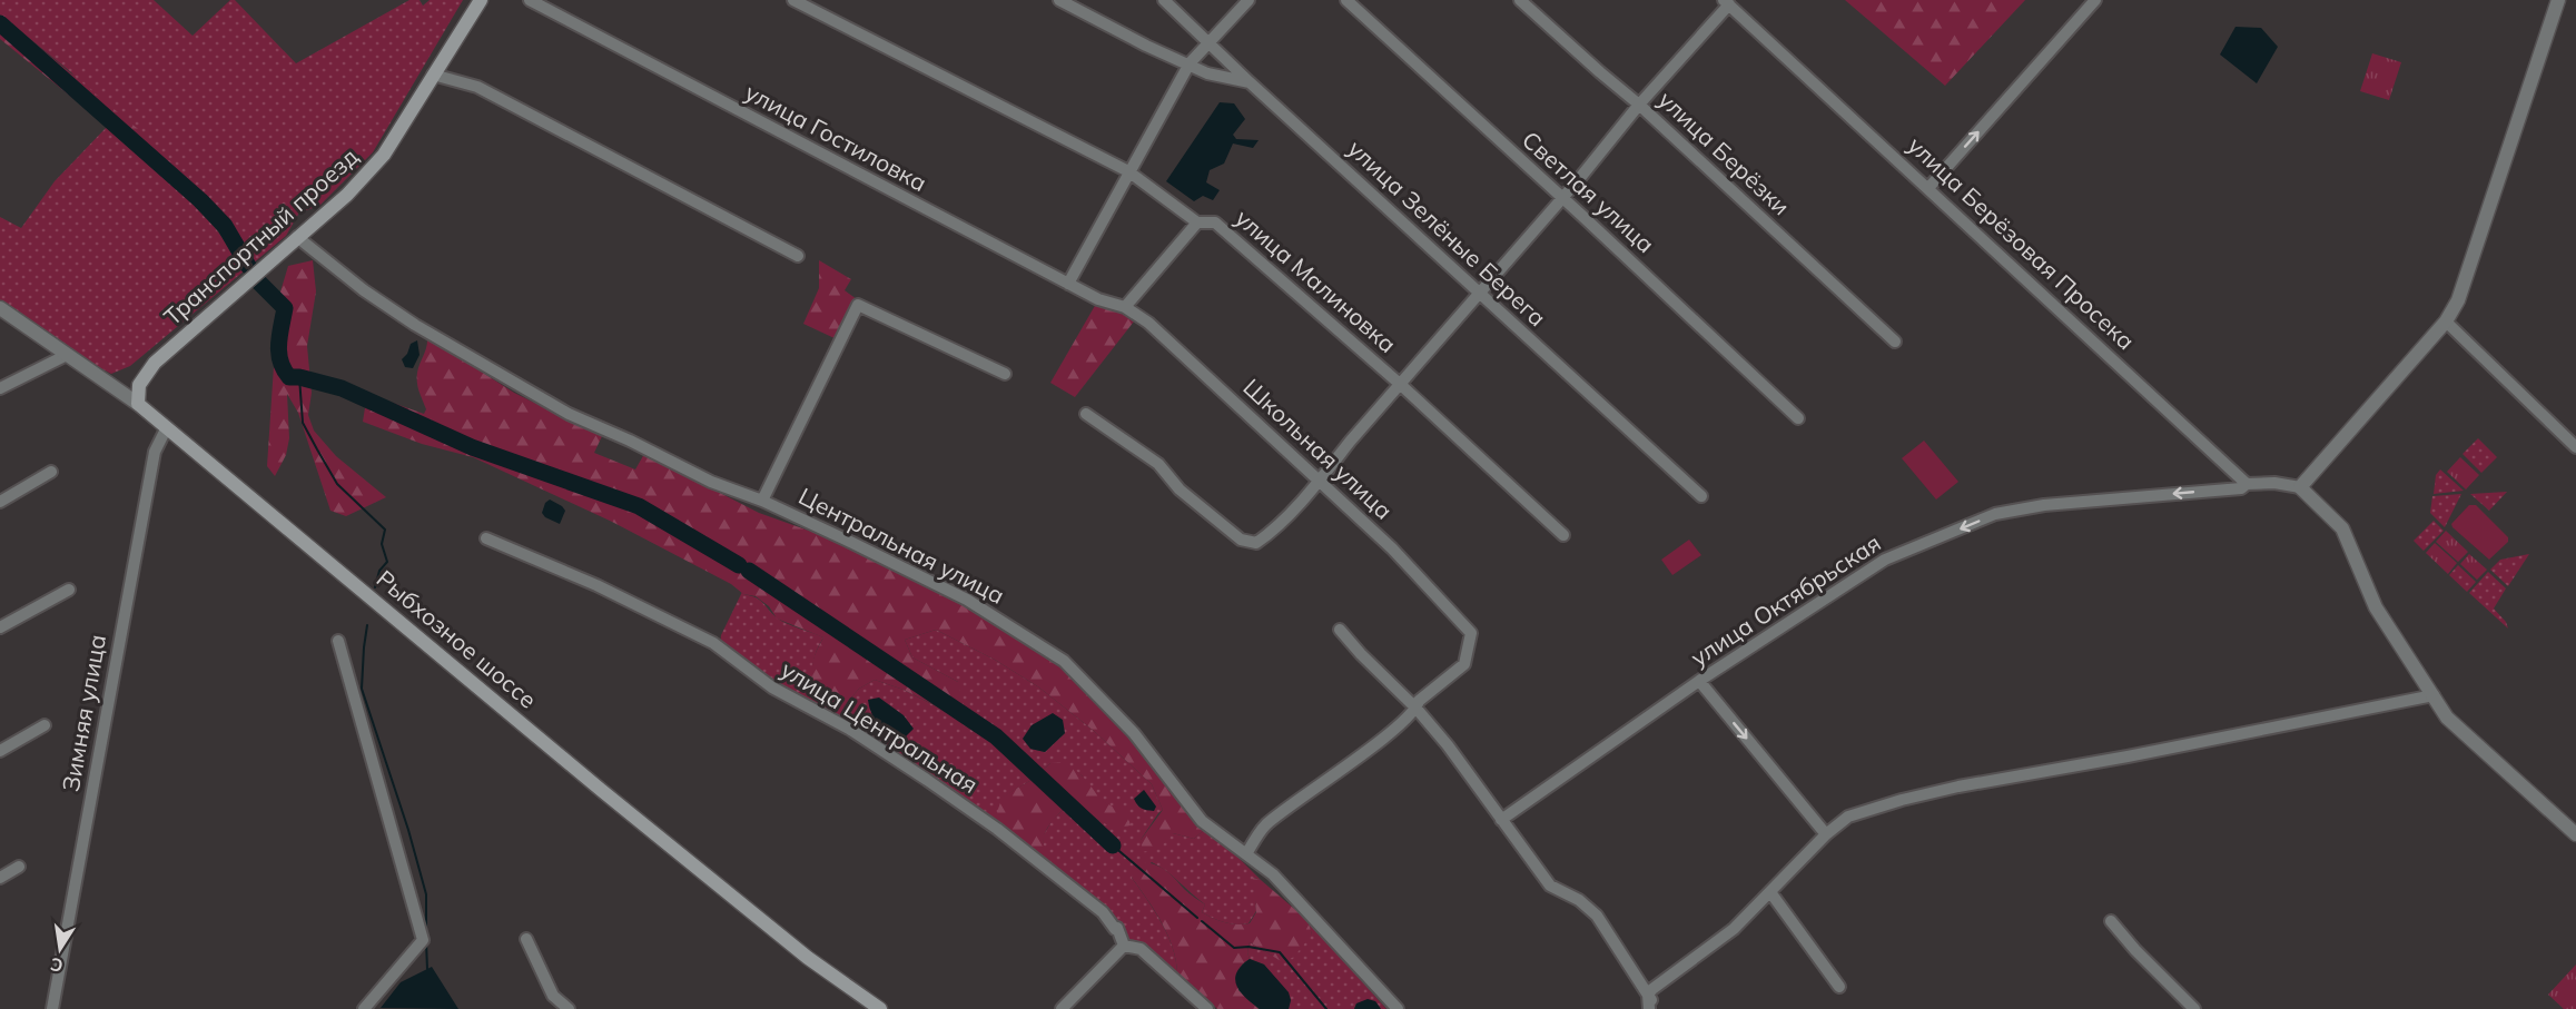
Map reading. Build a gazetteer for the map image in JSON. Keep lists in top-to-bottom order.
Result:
{
  "streets": {
    "main road": ["Транспортный проезд", "Рыбхозное шоссе"],
    "street": [
      "улица Гостиловка",
      "улица Берёзки",
      "Светлая улица",
      "улица Зелёные Берега",
      "улица Берёзовая Просека",
      "улица Малиновка",
      "Школьная улица",
      "Центральная улица",
      "улица Октябрьская",
      "Зимняя улица",
      "улица Центральная"
    ]
  },
  "crossings": [
    ["улица Гостиловка", "Школьная улица"],
    ["Транспортный проезд", "Центральная улица"],
    ["Транспортный проезд", "Рыбхозное шоссе"],
    ["улица Берёзовая Просека", "улица Октябрьская"],
    ["Рыбхозное шоссе", "Зимняя улица"]
  ],
  "one_way": ["улица Октябрьская"],
  "north": "bottom"
}
